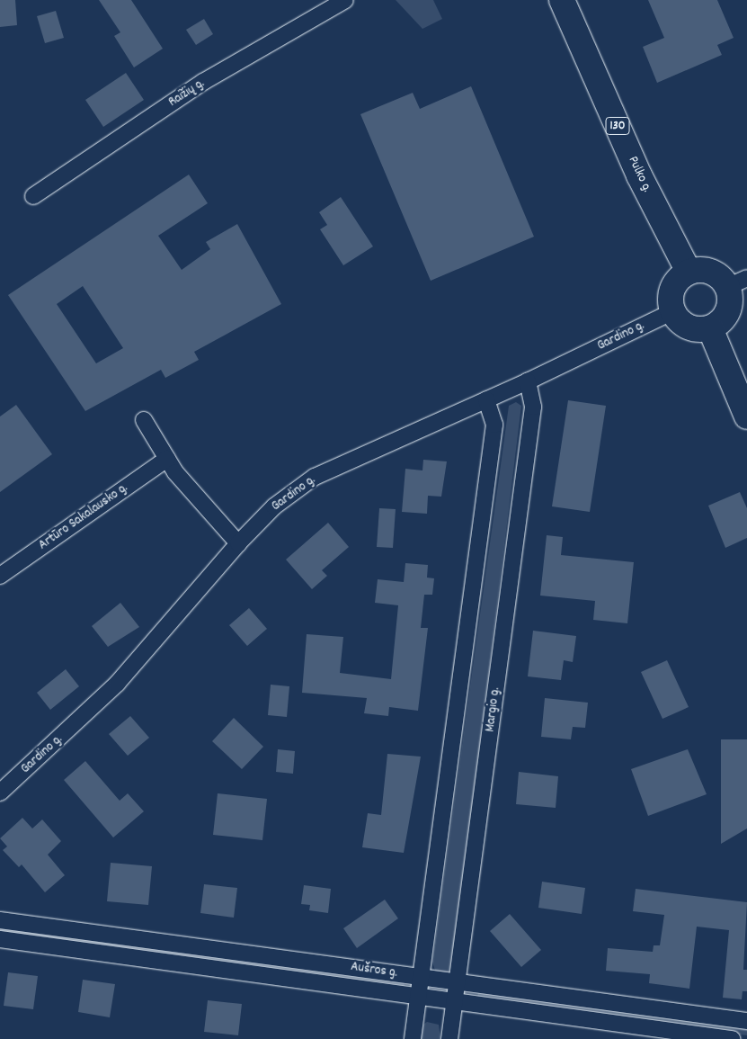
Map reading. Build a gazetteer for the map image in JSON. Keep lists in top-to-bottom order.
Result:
{
  "streets": {
    "main road": ["130", "Pulko g."],
    "street": [
      "Raižių g.",
      "Gardino g.",
      "Artūro Sakalausko g.",
      "Margio g.",
      "Aušros g."
    ]
  },
  "crossings": [
    ["Pulko g.", "Gardino g."],
    ["Gardino g.", "Margio g."],
    ["Margio g.", "Aušros g."]
  ]
}
